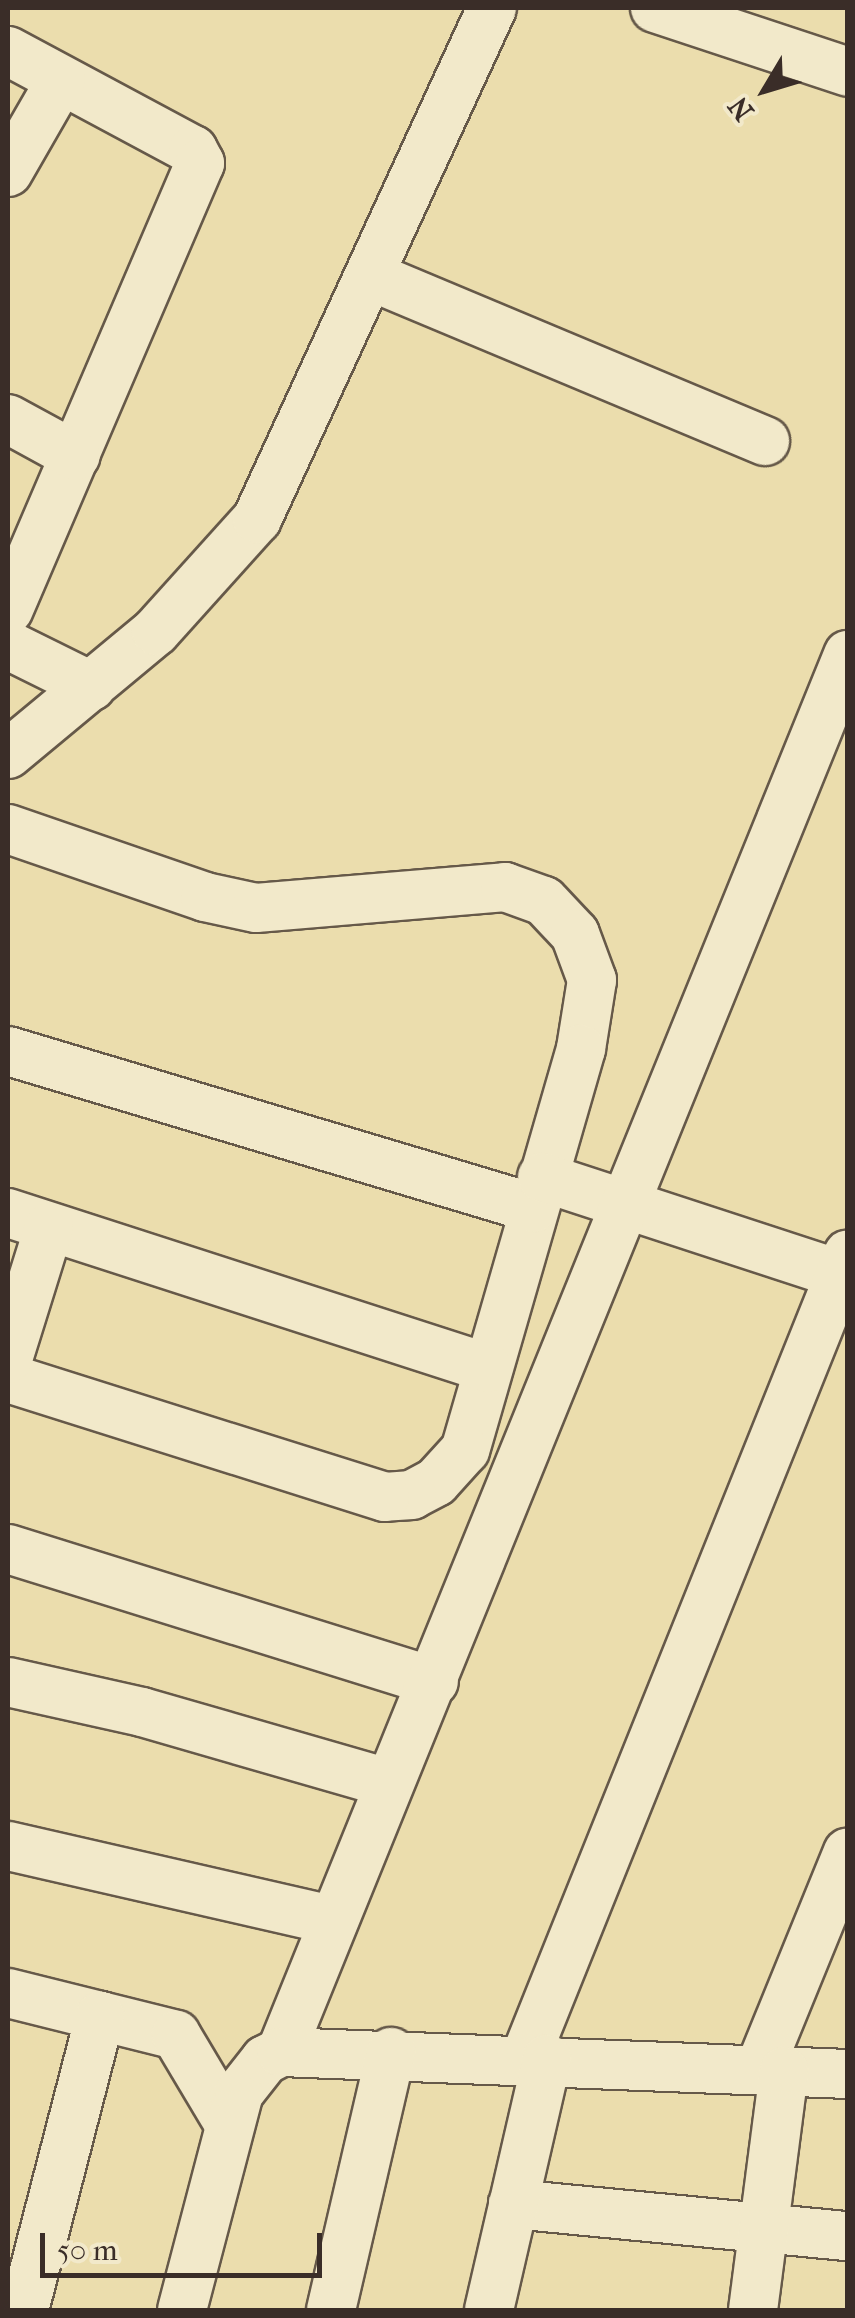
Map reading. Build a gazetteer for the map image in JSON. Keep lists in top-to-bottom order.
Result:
{
  "scale_bar": "50 m",
  "north": "bottom left"
}
